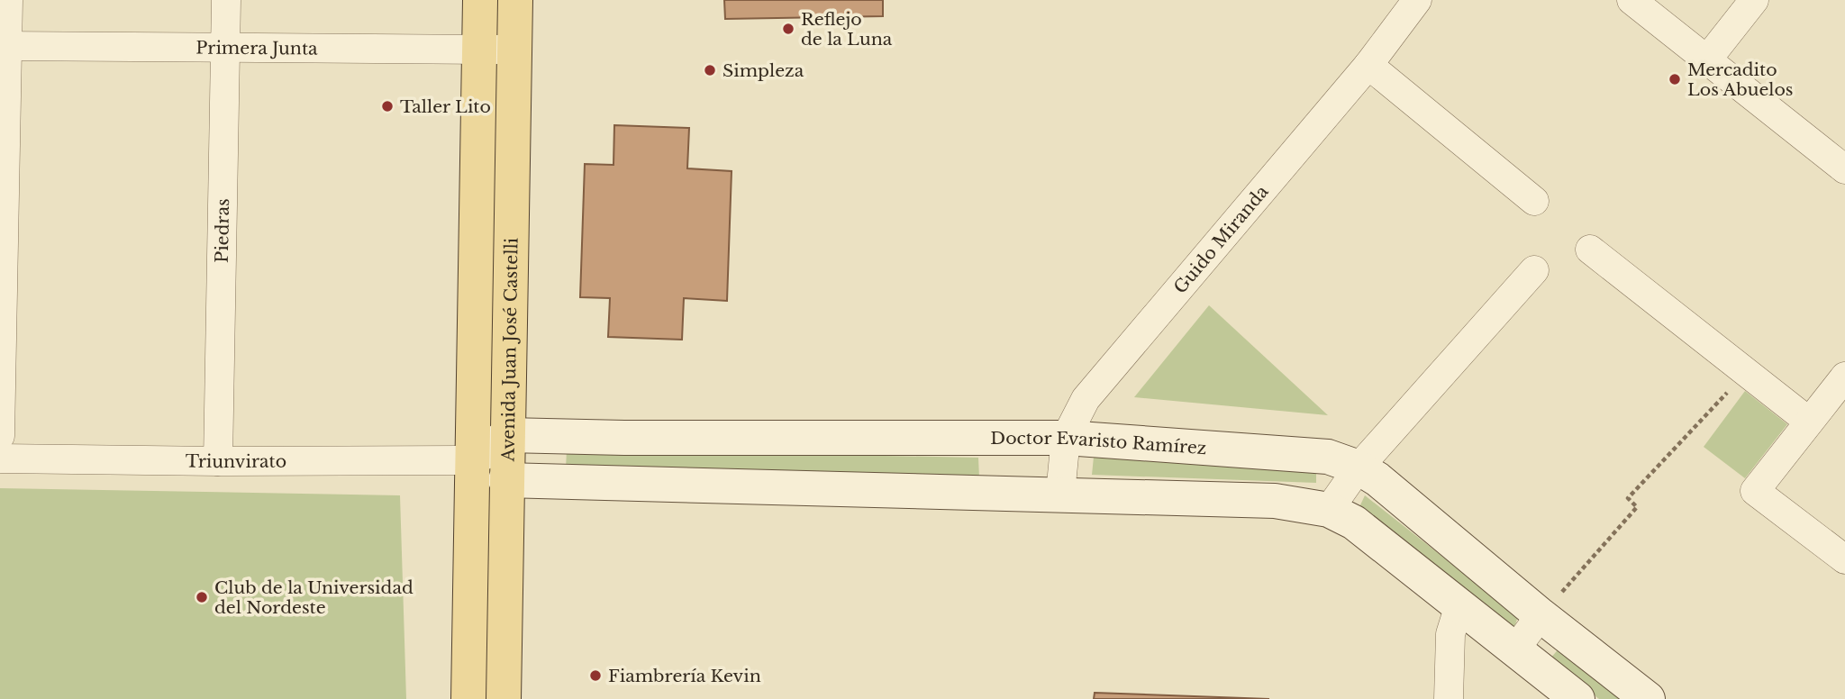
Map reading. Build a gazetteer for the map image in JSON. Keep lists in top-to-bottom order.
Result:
{
  "streets": {
    "main road": ["Avenida Juan José Castelli", "Doctor Evaristo Ramírez"],
    "street": [
      "Primera Junta",
      "Piedras",
      "Guido Miranda",
      "Triunvirato"
    ]
  },
  "crossings": [
    ["Primera Junta", "Piedras"],
    ["Primera Junta", "Avenida Juan José Castelli"],
    ["Piedras", "Triunvirato"],
    ["Guido Miranda", "Doctor Evaristo Ramírez"],
    ["Avenida Juan José Castelli", "Doctor Evaristo Ramírez"],
    ["Avenida Juan José Castelli", "Triunvirato"]
  ],
  "places": [
    "Reflejo de la Luna",
    "Simpleza",
    "Mercadito Los Abuelos",
    "Taller Lito",
    "Club de la Universidad del Nordeste",
    "Fiambrería Kevin"
  ]
}
